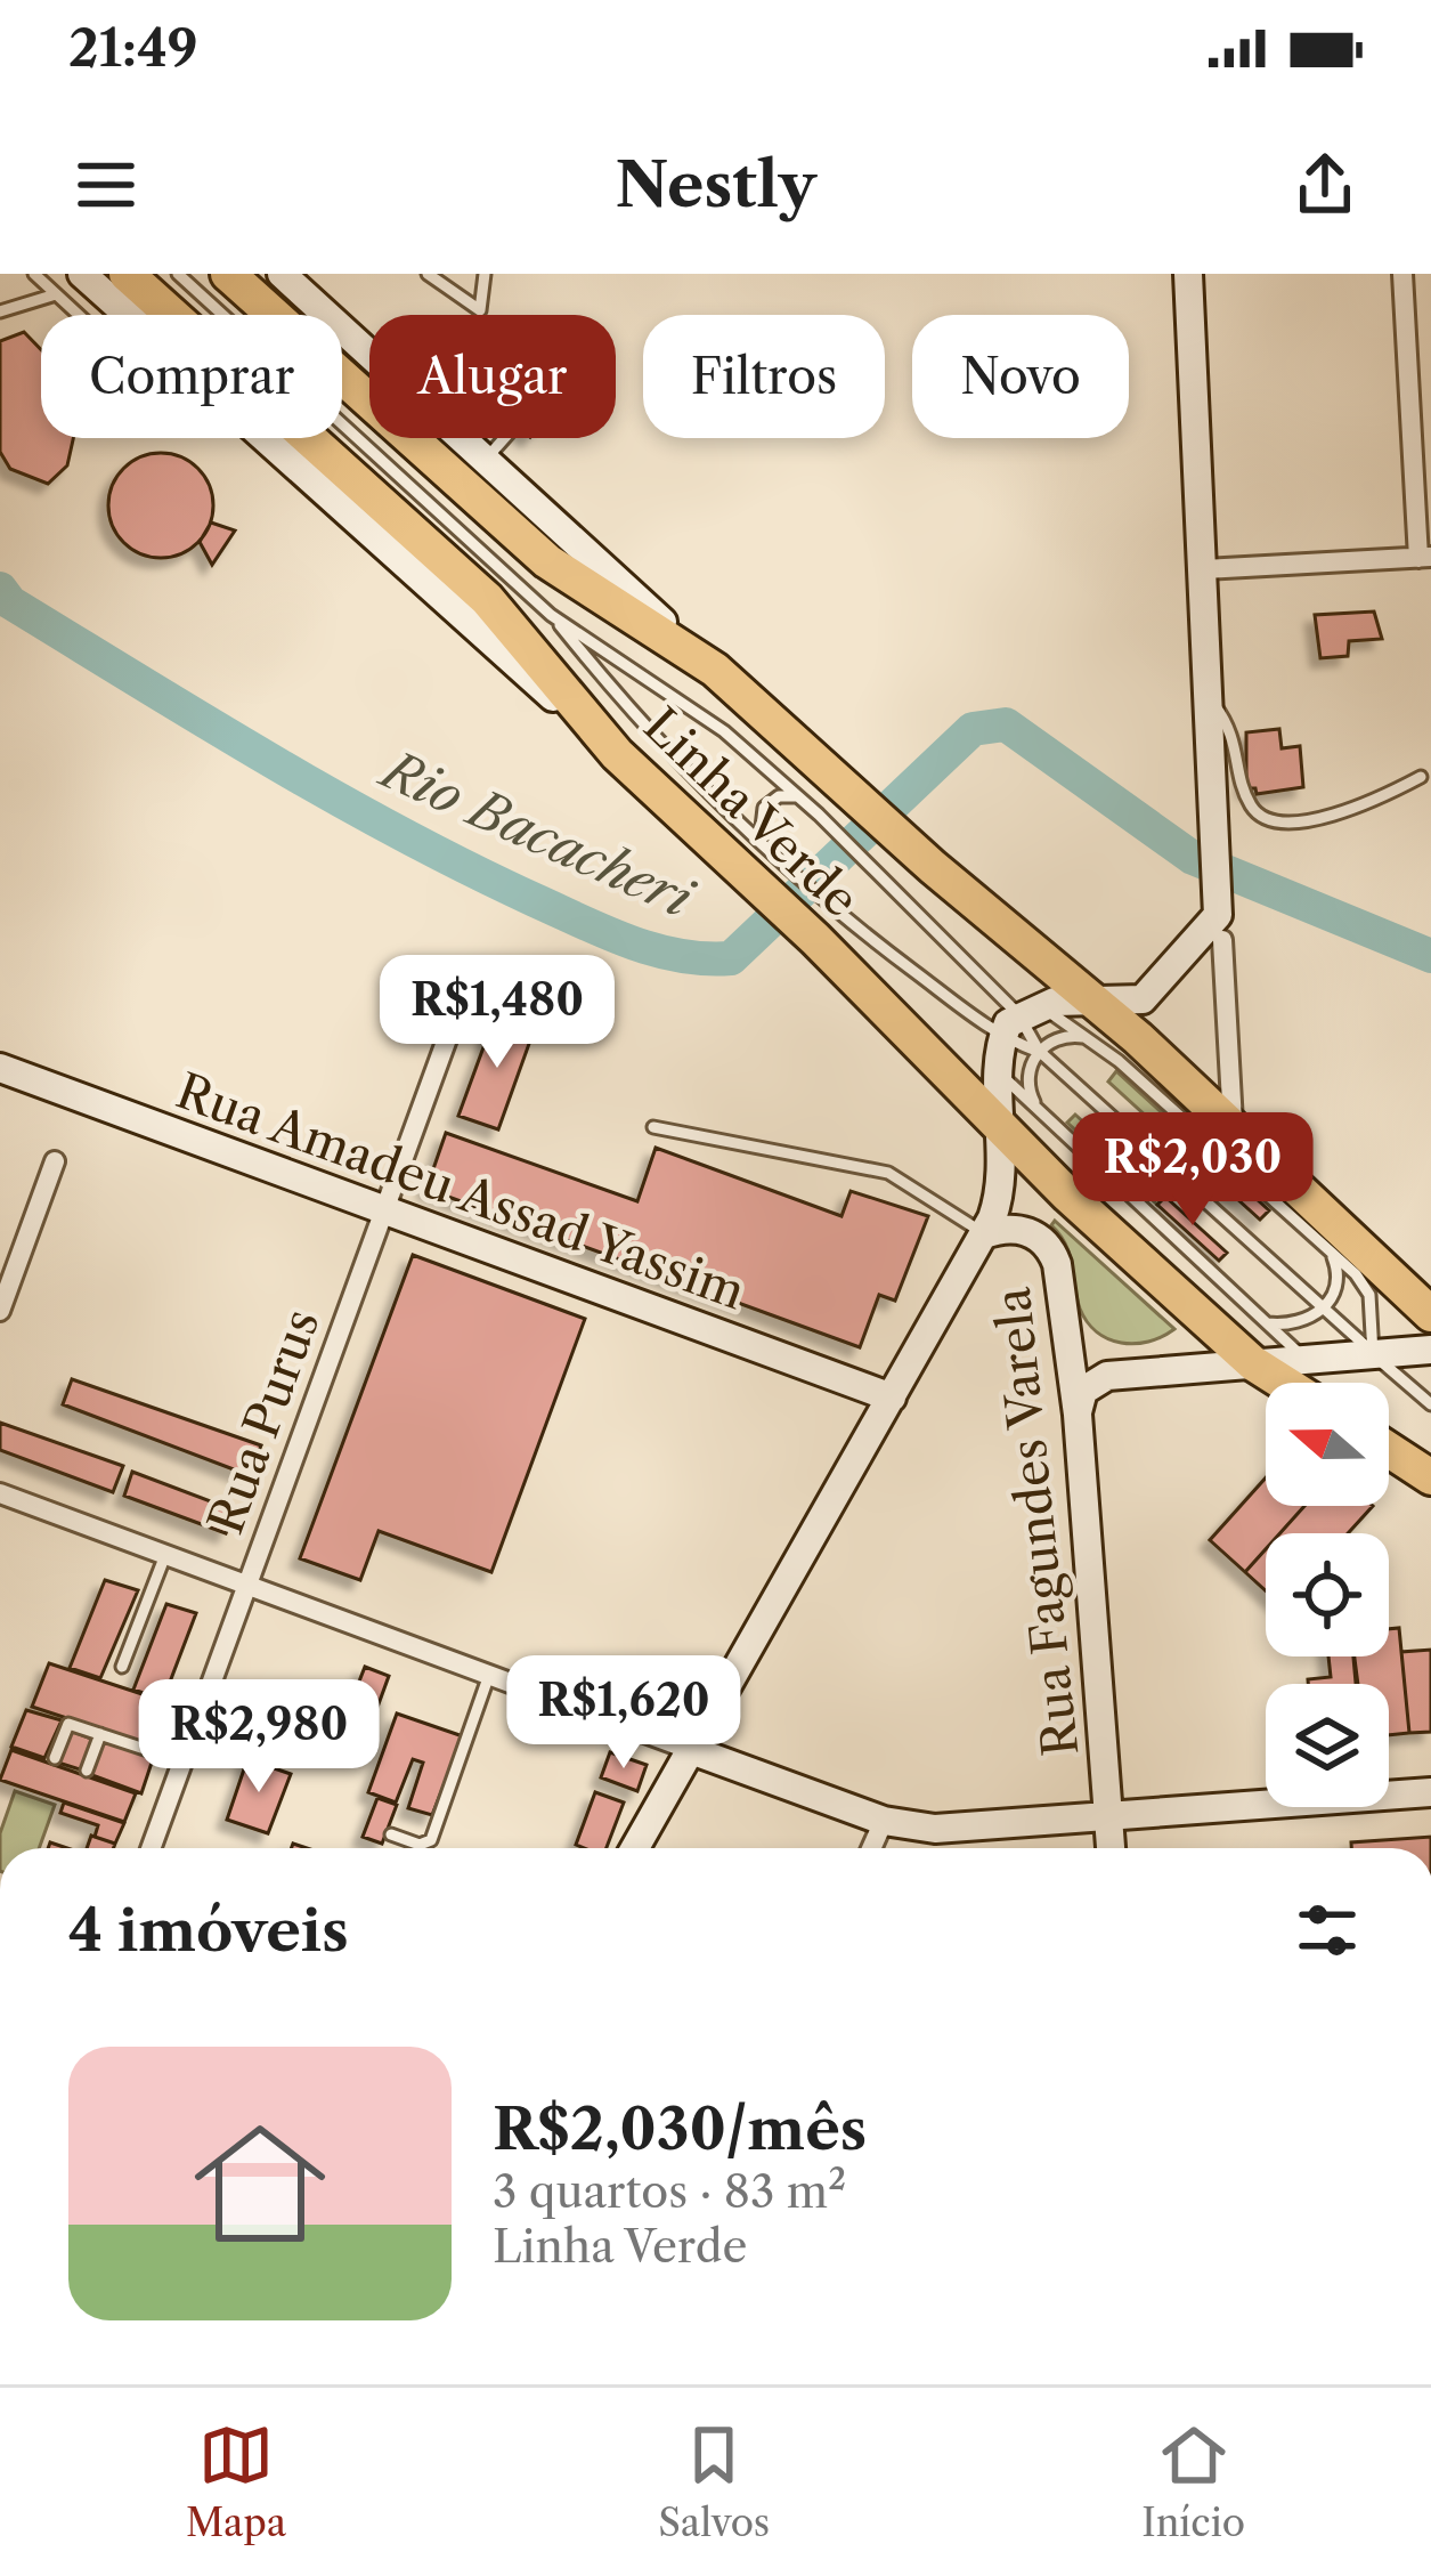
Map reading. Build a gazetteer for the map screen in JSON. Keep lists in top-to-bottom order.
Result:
{
  "streets": {
    "highway": ["Linha Verde"],
    "main road": ["Rua Amadeu Assad Yassim", "Rua Fagundes Varela"],
    "street": ["Rua Purus"]
  },
  "crossings": [
    ["Rua Amadeu Assad Yassim", "Rua Purus"]
  ],
  "water": ["Rio Bacacheri"],
  "north": "left",
  "page": {
    "status": "21:49",
    "header": "Nestly",
    "chip": [
      "Comprar",
      "Alugar",
      "Filtros",
      "Novo"
    ],
    "price": [
      "R$1,480",
      "R$2,030",
      "R$1,620",
      "R$2,980"
    ],
    "heading": "4 imóveis",
    "list": [
      {
        "name": "R$2,030/mês",
        "note": "3 quartos · 83 m² · Linha Verde"
      }
    ],
    "tabs": ["Mapa", "Salvos", "Início"]
  }
}
